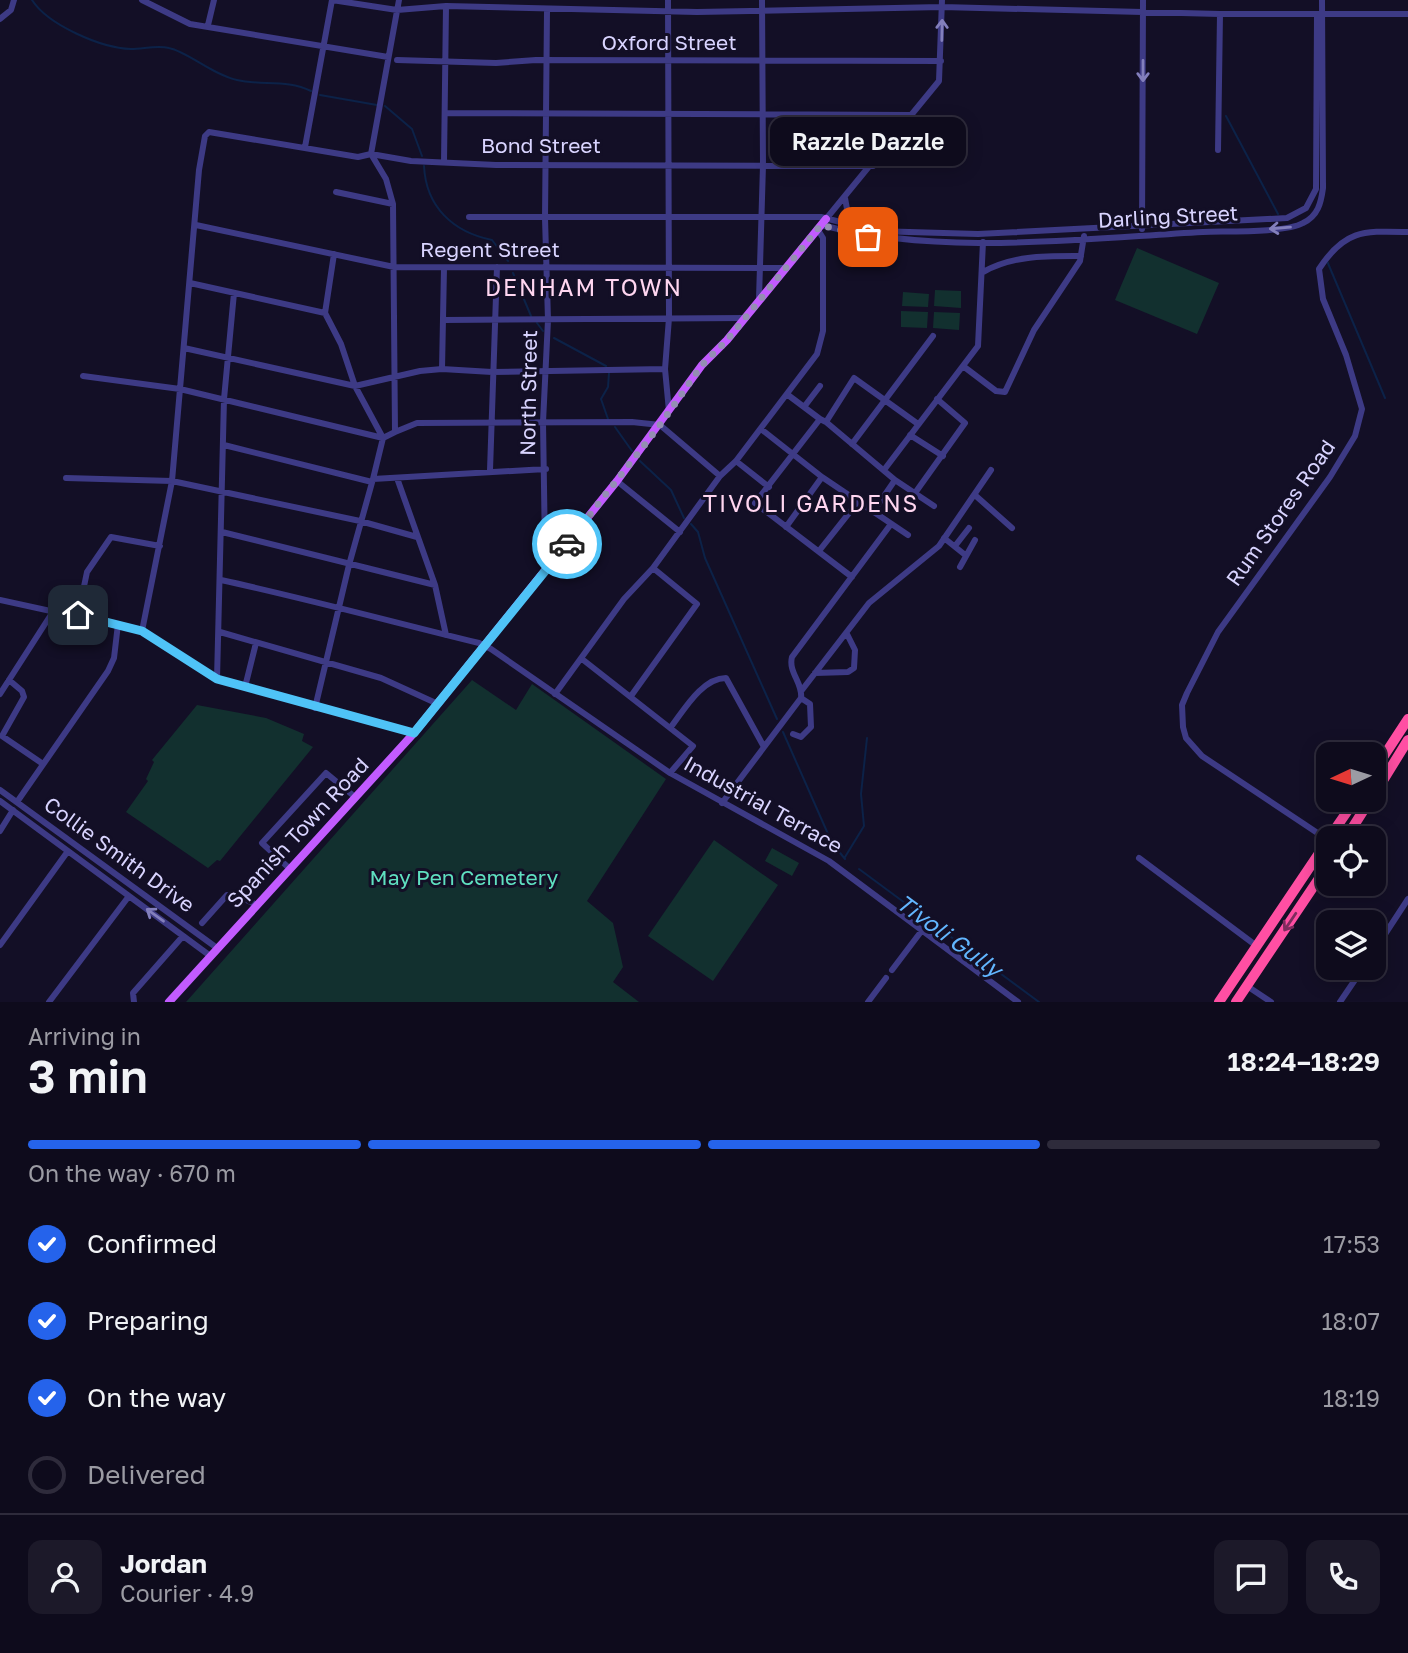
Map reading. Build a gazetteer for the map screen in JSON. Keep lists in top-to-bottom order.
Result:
{
  "streets": {
    "main road": ["Spanish Town Road"],
    "street": [
      "Oxford Street",
      "Bond Street",
      "Darling Street",
      "Regent Street",
      "North Street",
      "Rum Stores Road",
      "Industrial Terrace",
      "Collie Smith Drive"
    ]
  },
  "crossings": [
    ["Oxford Street", "North Street"],
    ["Oxford Street", "Spanish Town Road"],
    ["Bond Street", "Regent Street"],
    ["Bond Street", "North Street"],
    ["Bond Street", "Spanish Town Road"],
    ["Darling Street", "Spanish Town Road"],
    ["Regent Street", "North Street"],
    ["Regent Street", "Spanish Town Road"],
    ["North Street", "Spanish Town Road"],
    ["Industrial Terrace", "Spanish Town Road"],
    ["Spanish Town Road", "Collie Smith Drive"]
  ],
  "districts": ["DENHAM TOWN", "TIVOLI GARDENS"],
  "water": ["Tivoli Gully"],
  "parks": ["May Pen Cemetery"],
  "places": ["Razzle Dazzle"],
  "north": "left",
  "page": {
    "bubble": "Razzle Dazzle",
    "heading": ["3 min", "Arriving in", "18:24–18:29"],
    "panel": ["Jordan", "Courier · 4.9"],
    "bar": "On the way · 670 m",
    "list": [
      ["Confirmed", "17:53"],
      ["Preparing", "18:07"],
      ["On the way", "18:19"],
      "Delivered"
    ]
  }
}
